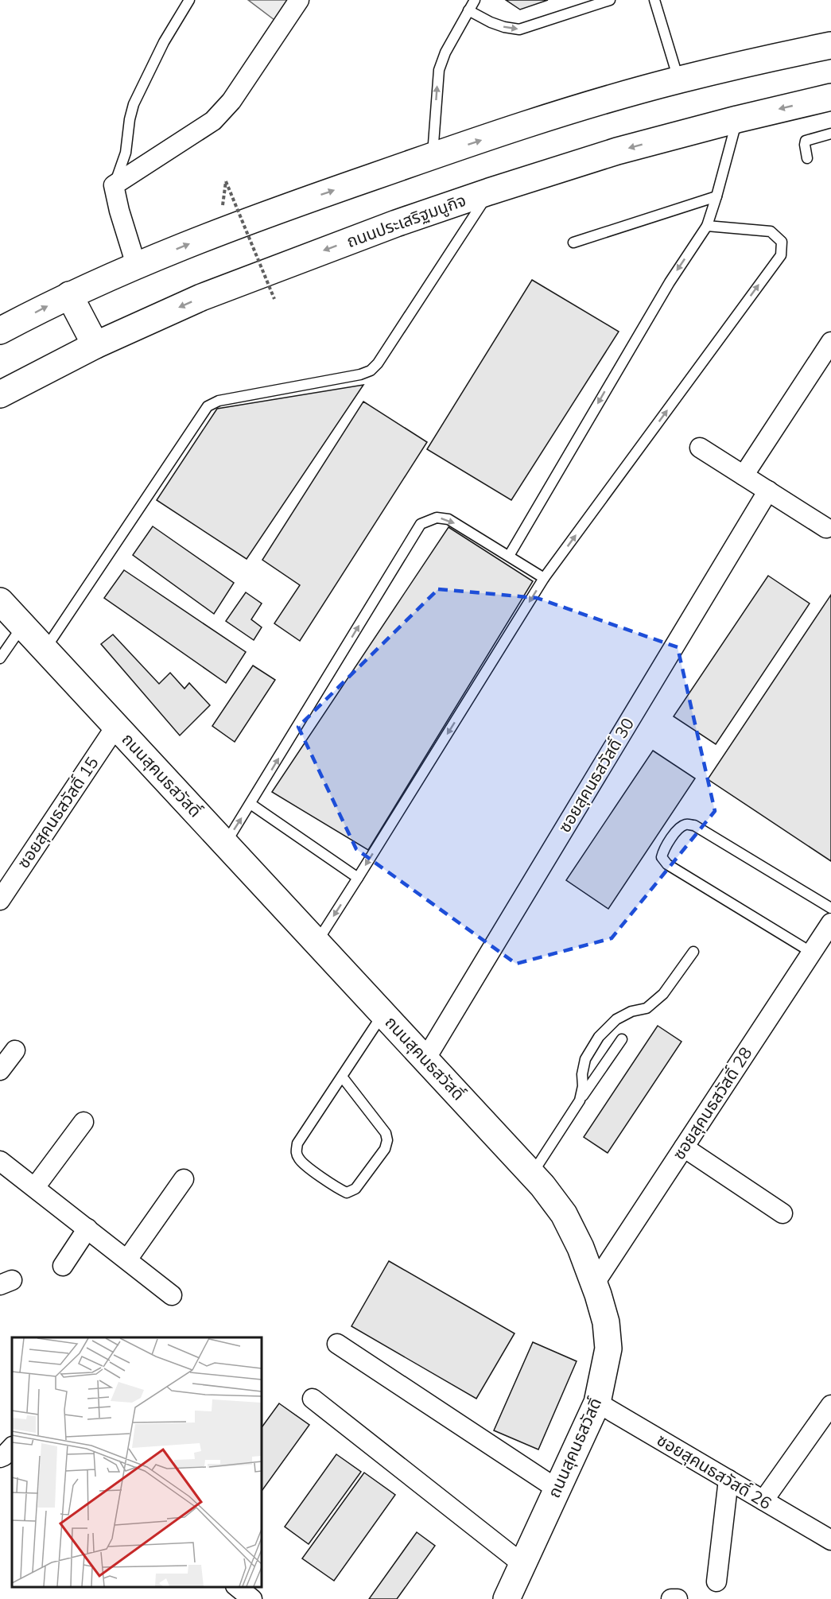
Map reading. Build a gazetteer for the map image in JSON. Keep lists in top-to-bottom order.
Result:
{
  "streets": {
    "main road": ["ถนนประเสริฐมนูกิจ", "ถนนสุคนธสวัสดิ์"],
    "street": [
      "ซอยสุคนธสวัสดิ์ 30",
      "ซอยสุคนธสวัสดิ์ 15",
      "ซอยสุคนธสวัสดิ์ 28",
      "ซอยสุคนธสวัสดิ์ 26"
    ]
  },
  "crossings": [
    ["ถนนสุคนธสวัสดิ์", "ซอยสุคนธสวัสดิ์ 30"],
    ["ถนนสุคนธสวัสดิ์", "ซอยสุคนธสวัสดิ์ 15"],
    ["ถนนสุคนธสวัสดิ์", "ซอยสุคนธสวัสดิ์ 28"],
    ["ถนนสุคนธสวัสดิ์", "ซอยสุคนธสวัสดิ์ 26"]
  ]
}
